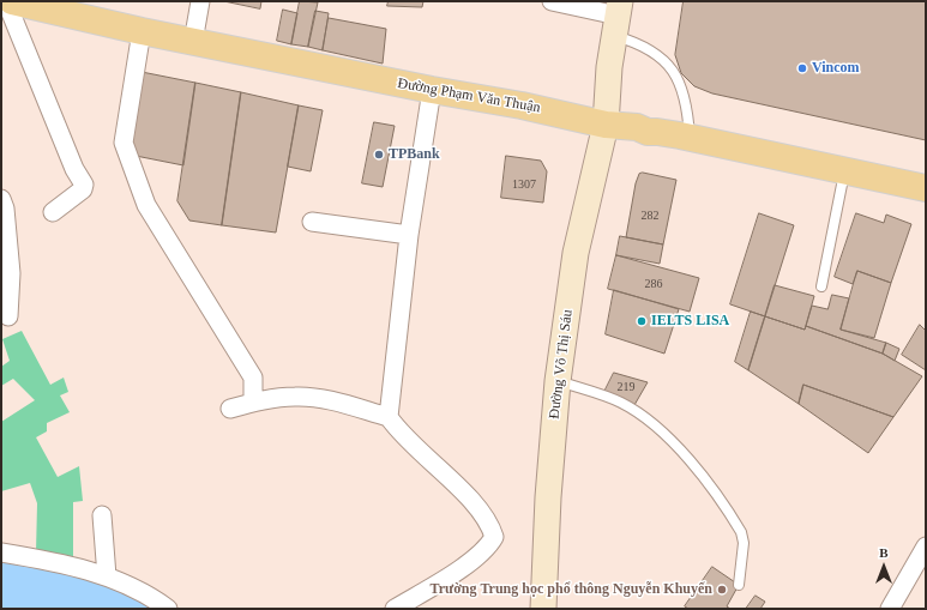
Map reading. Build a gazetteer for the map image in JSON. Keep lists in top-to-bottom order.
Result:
{
  "streets": {
    "main road": ["Đường Phạm Văn Thuận", "Đường Võ Thị Sáu"]
  },
  "crossings": [
    ["Đường Phạm Văn Thuận", "Đường Võ Thị Sáu"]
  ],
  "places": [
    "Vincom",
    "TPBank",
    "IELTS LISA",
    "Trường Trung học phổ thông Nguyễn Khuyến"
  ],
  "house_numbers": [
    "1307",
    "282",
    "286",
    "219"
  ],
  "north": "top"
}
